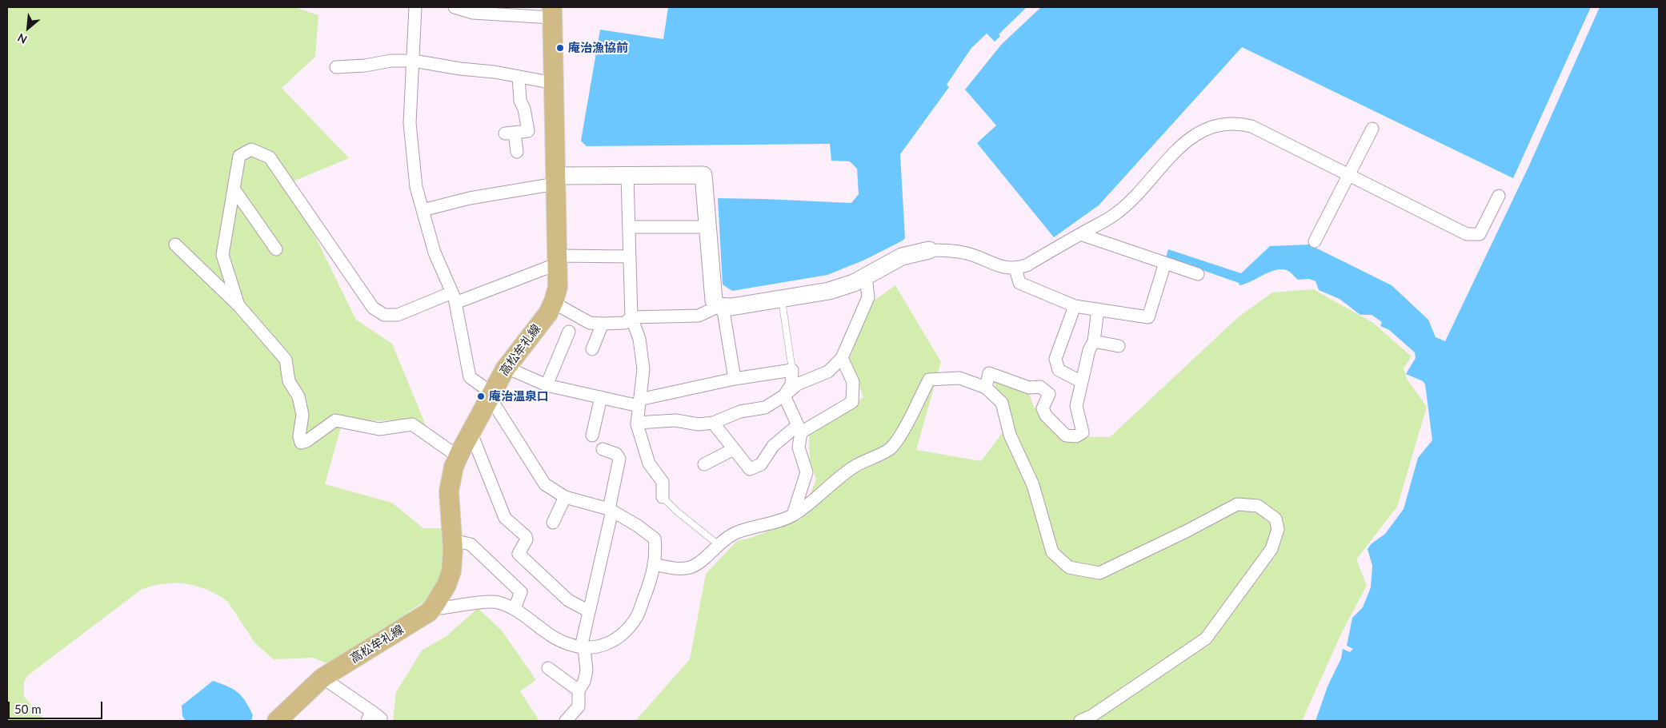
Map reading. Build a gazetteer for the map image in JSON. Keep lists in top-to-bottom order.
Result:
{
  "streets": {
    "main road": ["高松牟礼線"]
  },
  "places": ["庵治漁協前", "庵治温泉口"],
  "scale_bar": "50 m",
  "north": "bottom left"
}
